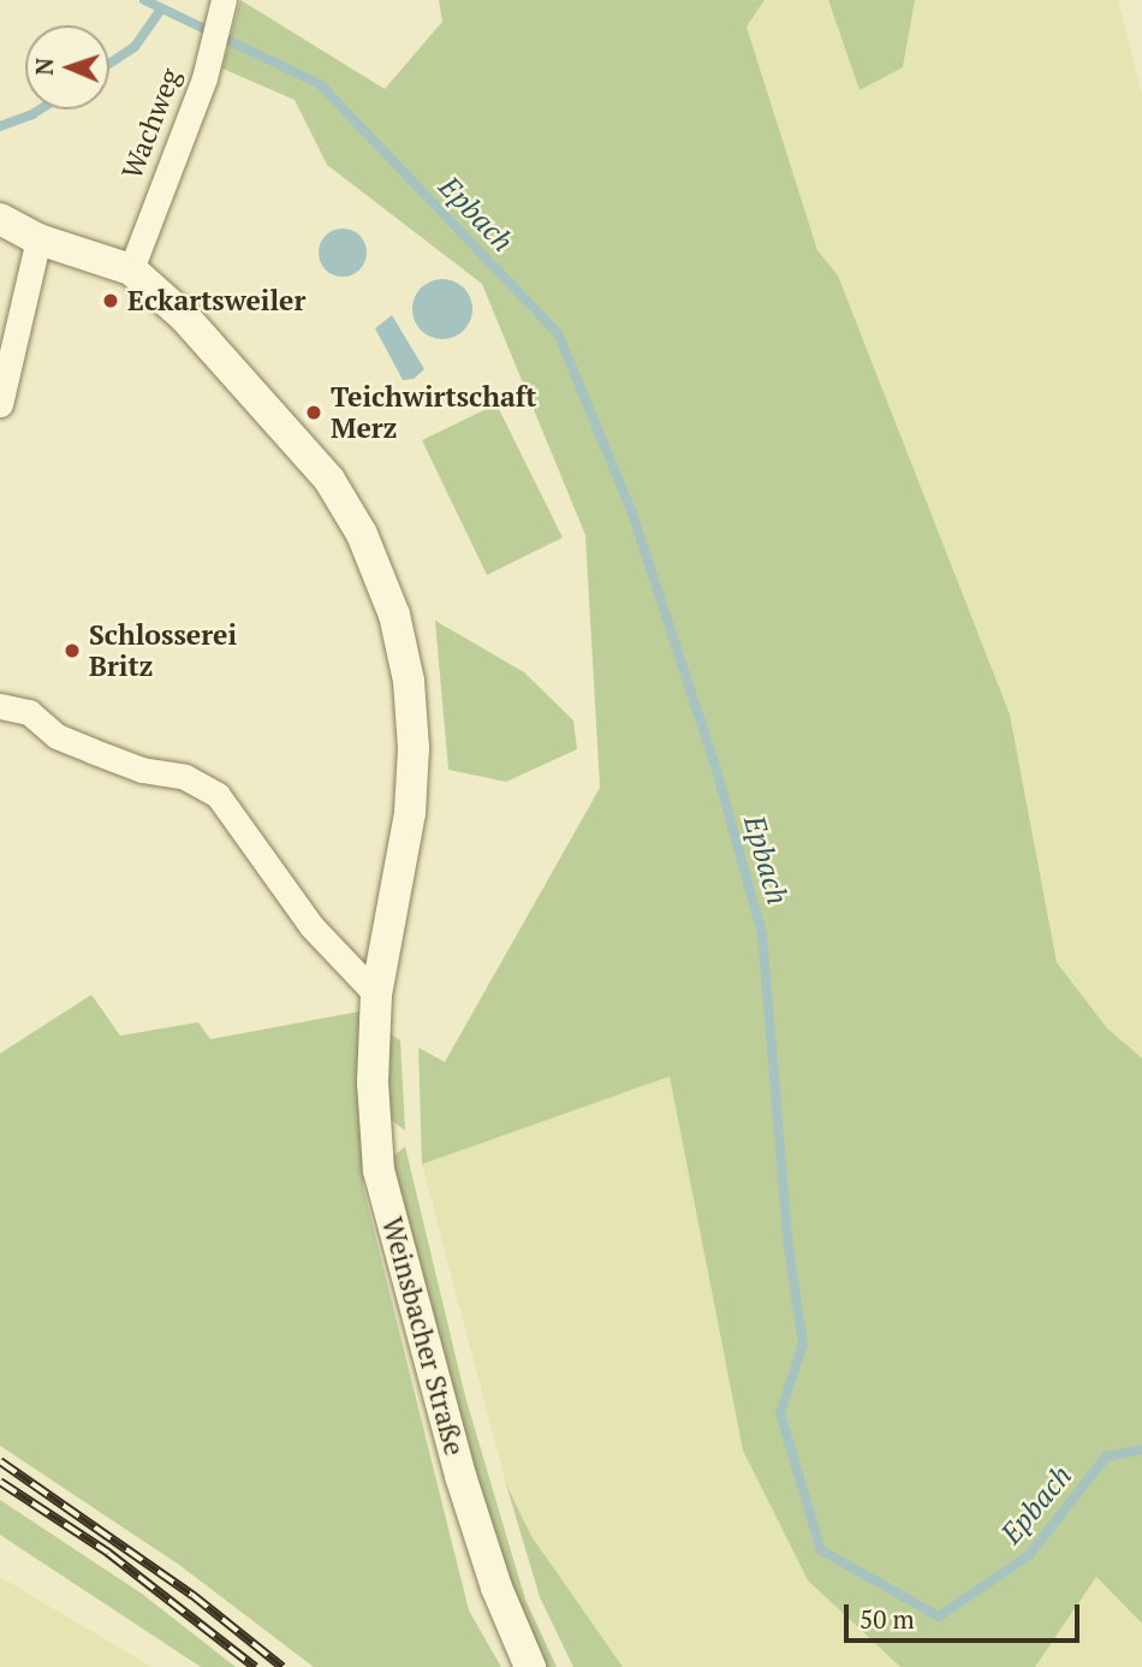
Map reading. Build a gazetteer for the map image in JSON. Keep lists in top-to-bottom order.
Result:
{
  "streets": {
    "street": ["Wachweg", "Weinsbacher Straße"]
  },
  "crossings": [
    ["Wachweg", "Weinsbacher Straße"]
  ],
  "water": ["Epbach"],
  "places": ["Eckartsweiler", "Teichwirtschaft Merz", "Schlosserei Britz"],
  "scale_bar": "50 m",
  "north": "left"
}
